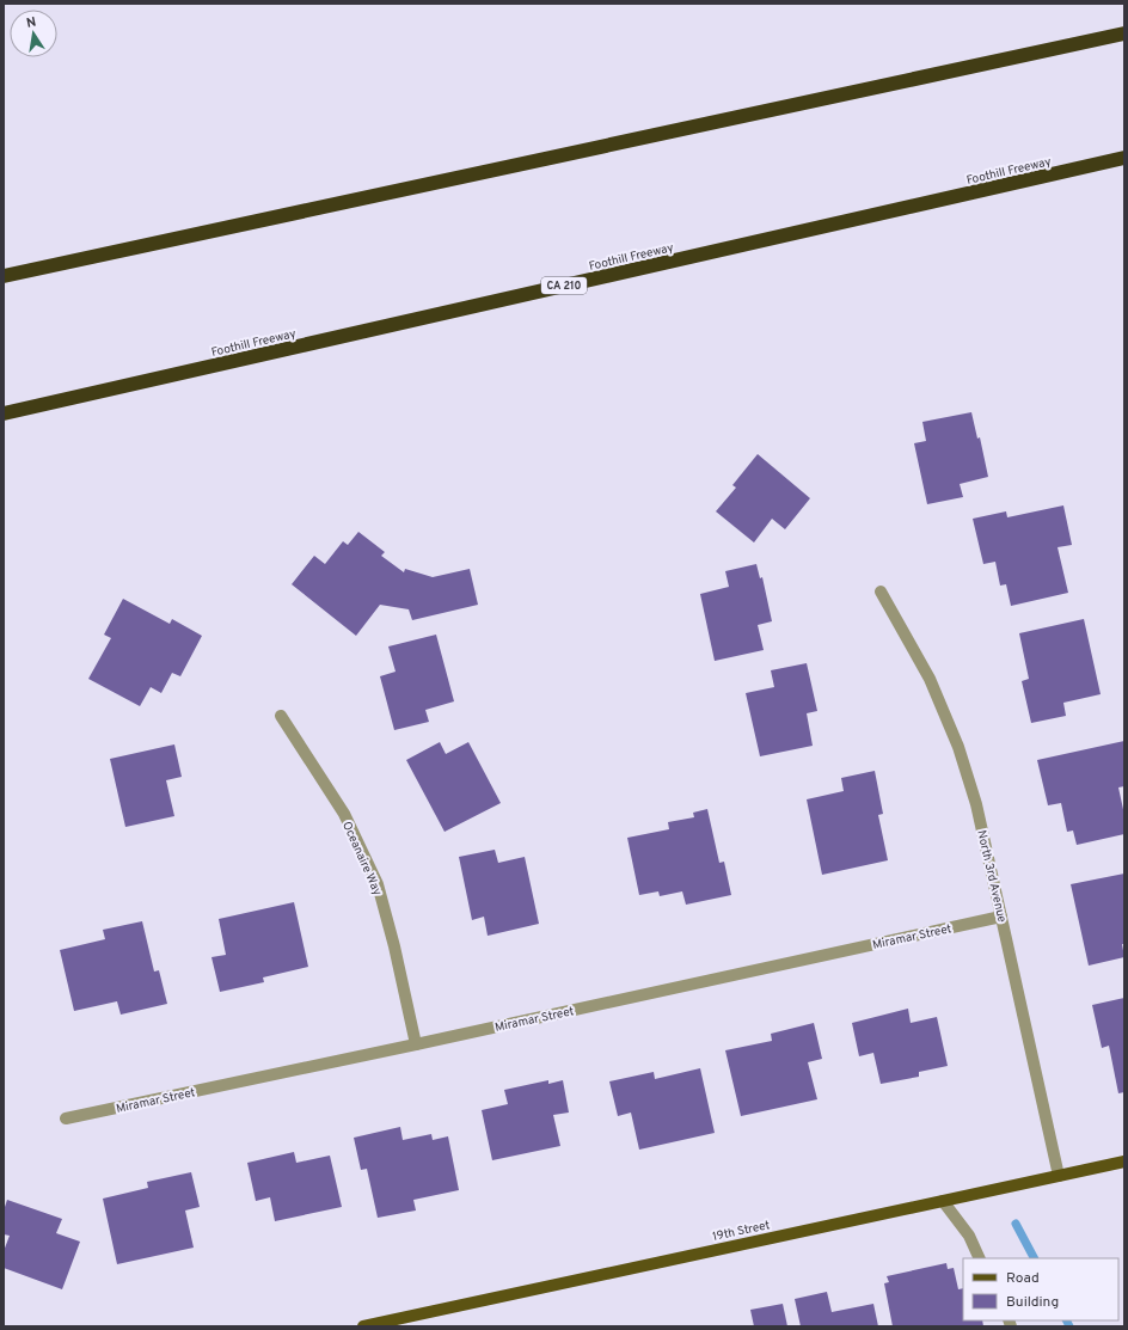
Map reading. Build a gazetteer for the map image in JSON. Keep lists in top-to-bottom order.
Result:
{
  "streets": {
    "highway": ["Foothill Freeway", "CA 210"],
    "main road": ["19th Street"],
    "street": ["Oceanaire Way", "North 3rd Avenue", "Miramar Street"]
  },
  "crossings": [
    ["Oceanaire Way", "Miramar Street"],
    ["North 3rd Avenue", "Miramar Street"],
    ["North 3rd Avenue", "19th Street"]
  ],
  "legend": ["Road", "Building"],
  "north": "top"
}
